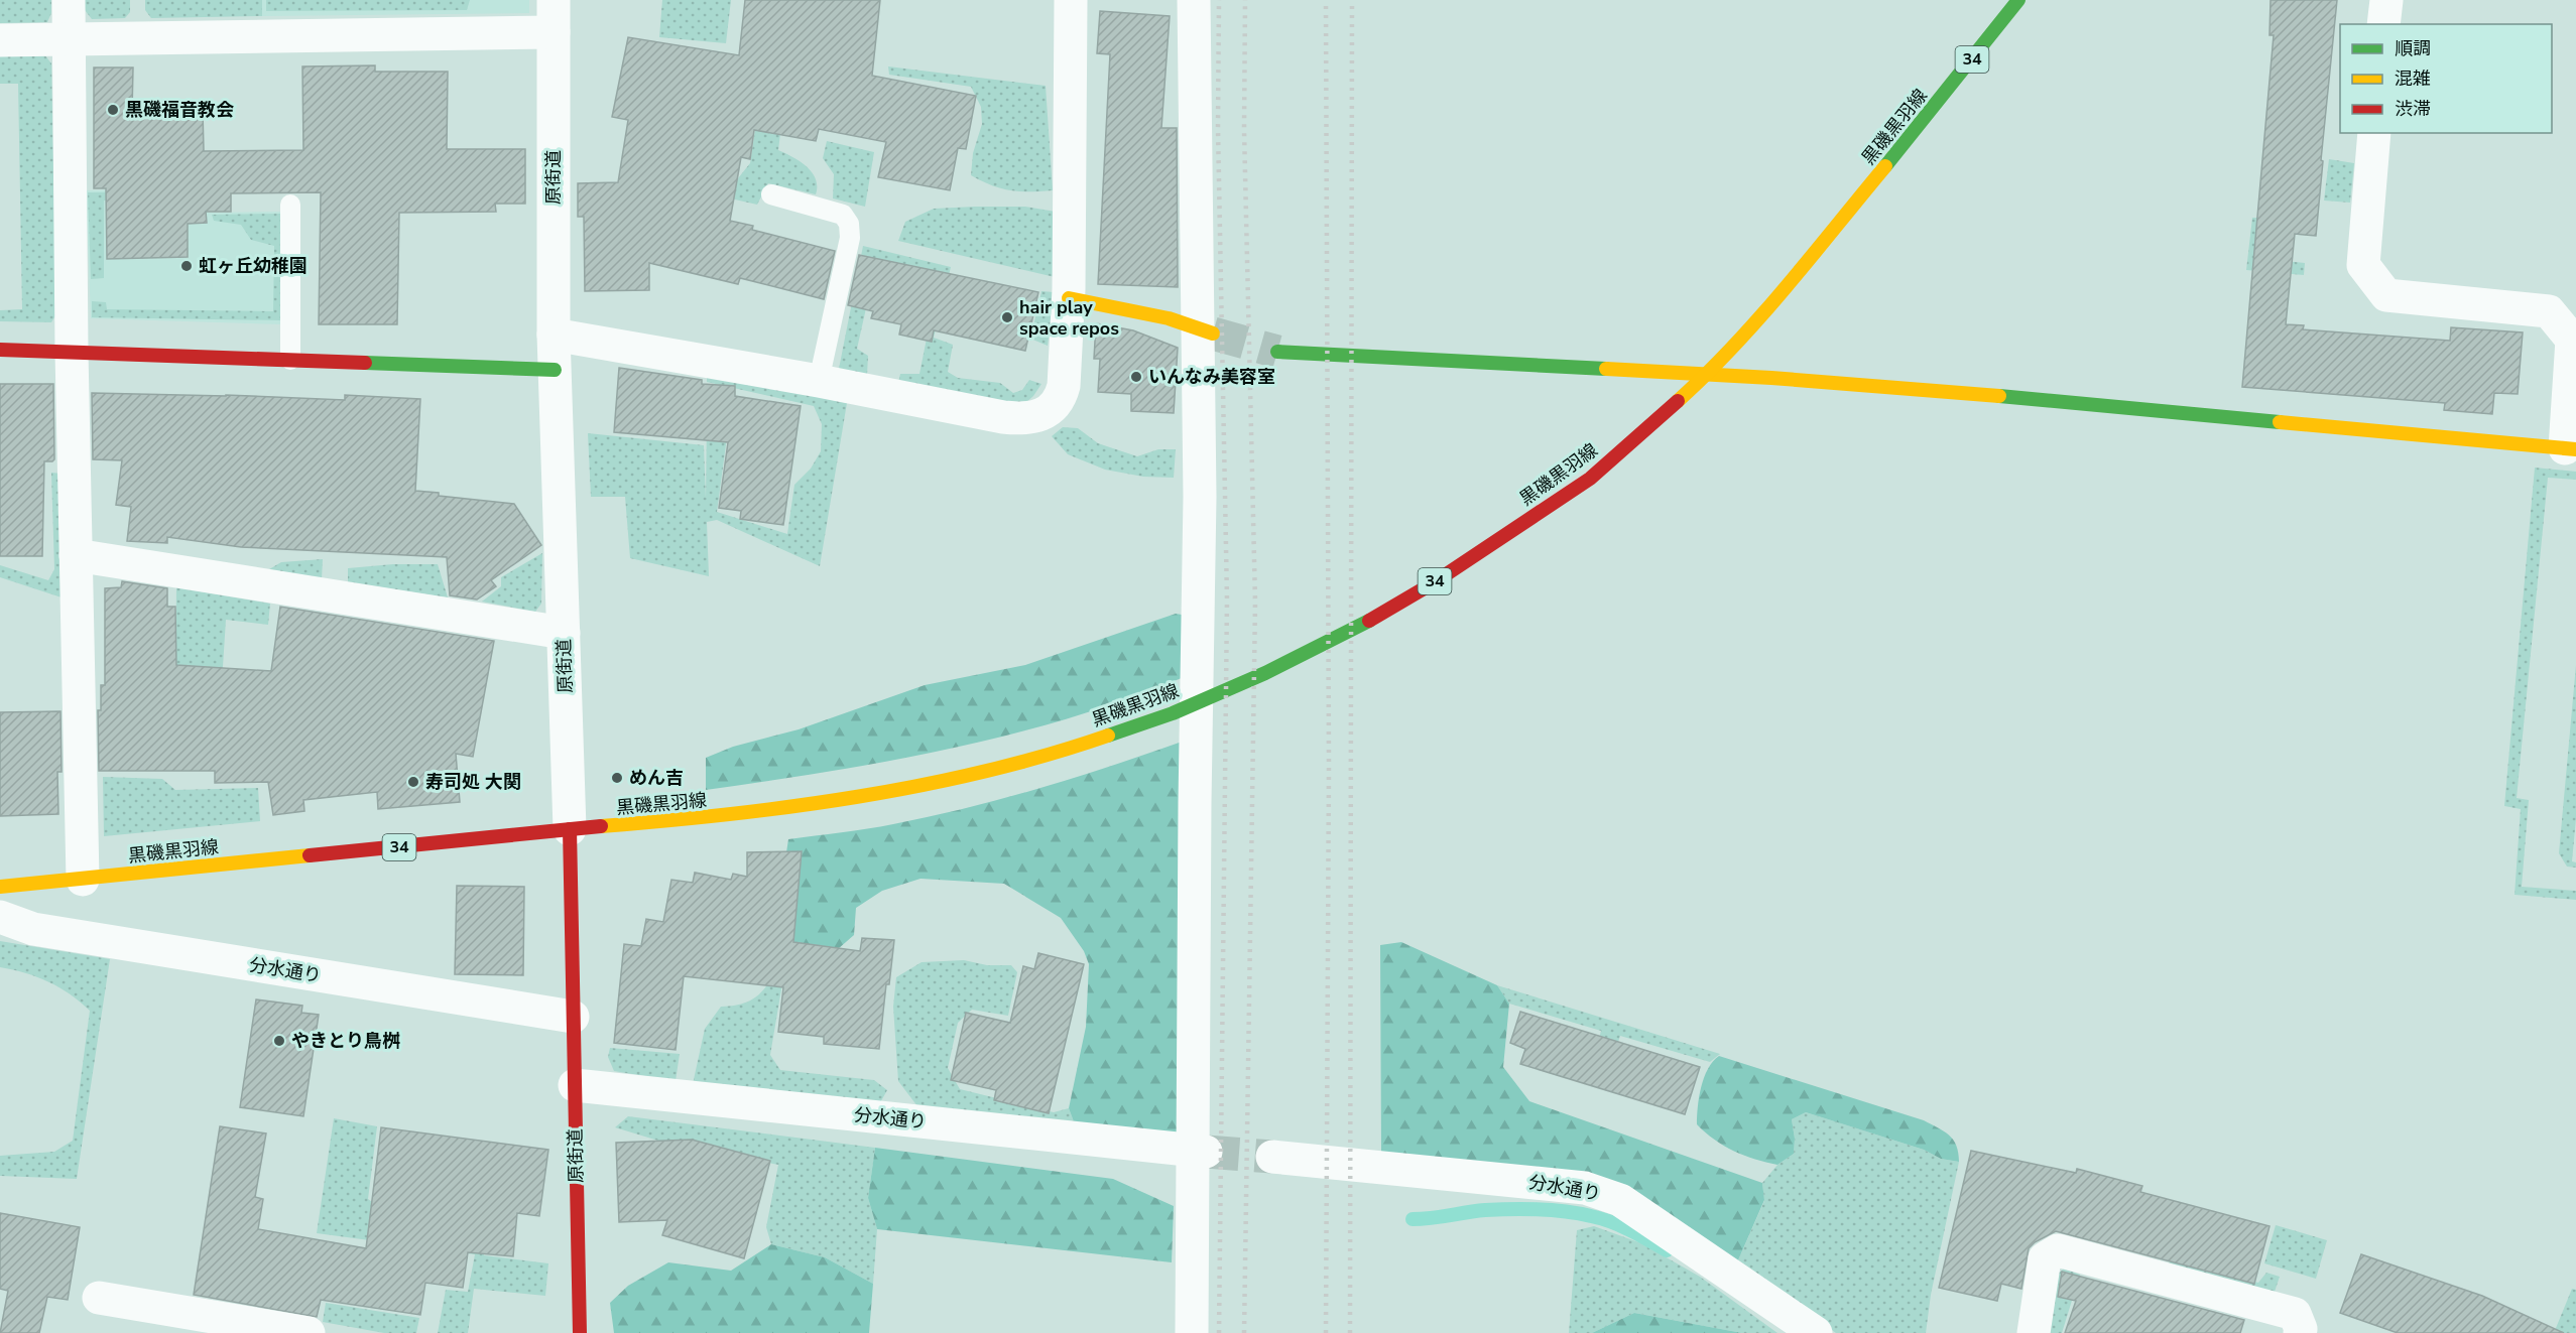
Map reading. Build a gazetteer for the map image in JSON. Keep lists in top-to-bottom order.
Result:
{
  "streets": {
    "street": [
      "34",
      "黒磯黒羽線",
      "原街道",
      "分水通り"
    ]
  },
  "crossings": [
    ["黒磯黒羽線", "原街道"],
    ["原街道", "分水通り"]
  ],
  "places": [
    "黒磯福音教会",
    "虹ヶ丘幼稚園",
    "hair play space repos",
    "いんなみ美容室",
    "めん吉",
    "寿司処 大関",
    "やきとり鳥桝"
  ],
  "legend": ["順調", "混雑", "渋滞"]
}
